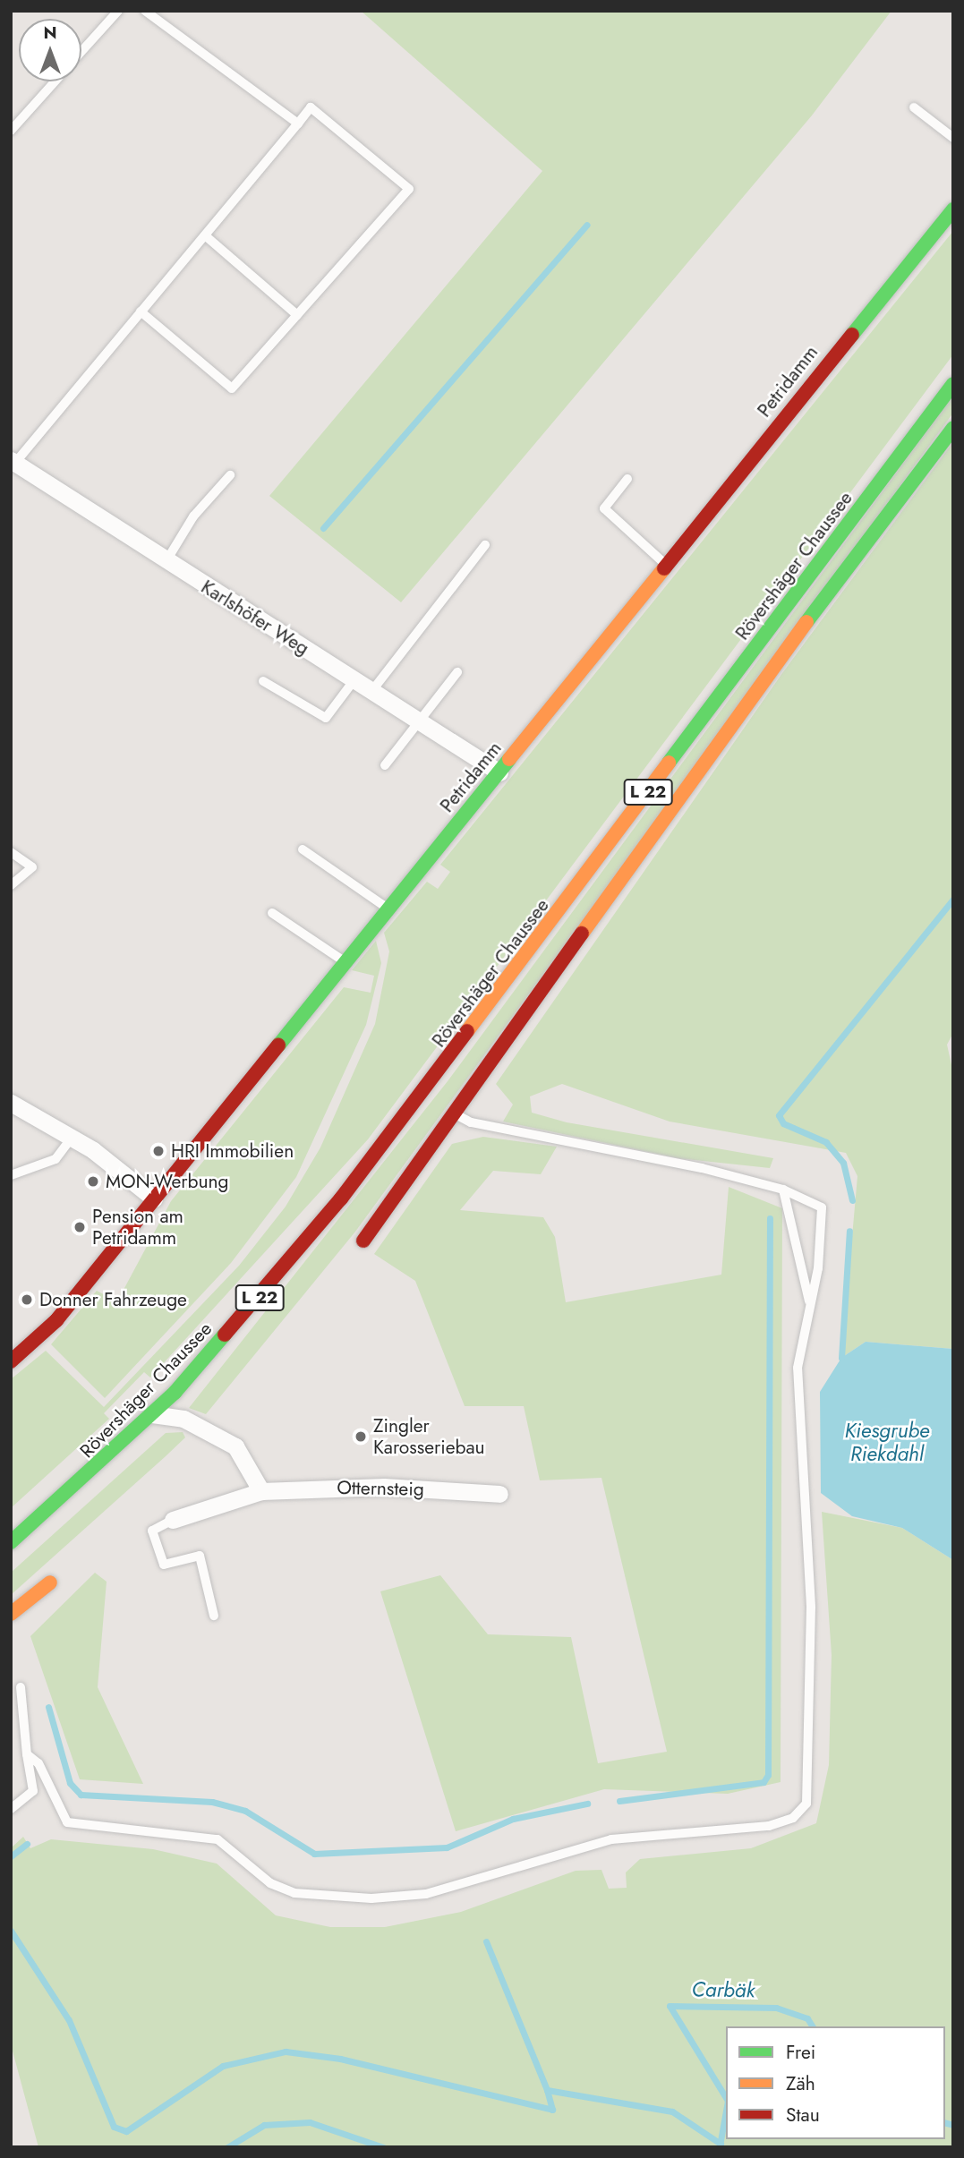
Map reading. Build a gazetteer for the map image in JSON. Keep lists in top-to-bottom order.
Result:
{
  "streets": {
    "main road": ["Petridamm", "Rövershäger Chaussee", "L 22"],
    "street": ["Karlshöfer Weg", "Otternsteig"]
  },
  "crossings": [
    ["Petridamm", "Karlshöfer Weg"]
  ],
  "water": ["Kiesgrube Riekdahl", "Carbäk"],
  "places": [
    "HRI Immobilien",
    "MON-Werbung",
    "Pension am Petridamm",
    "Donner Fahrzeuge",
    "Zingler Karosseriebau"
  ],
  "legend": ["Frei", "Zäh", "Stau"],
  "north": "top"
}
